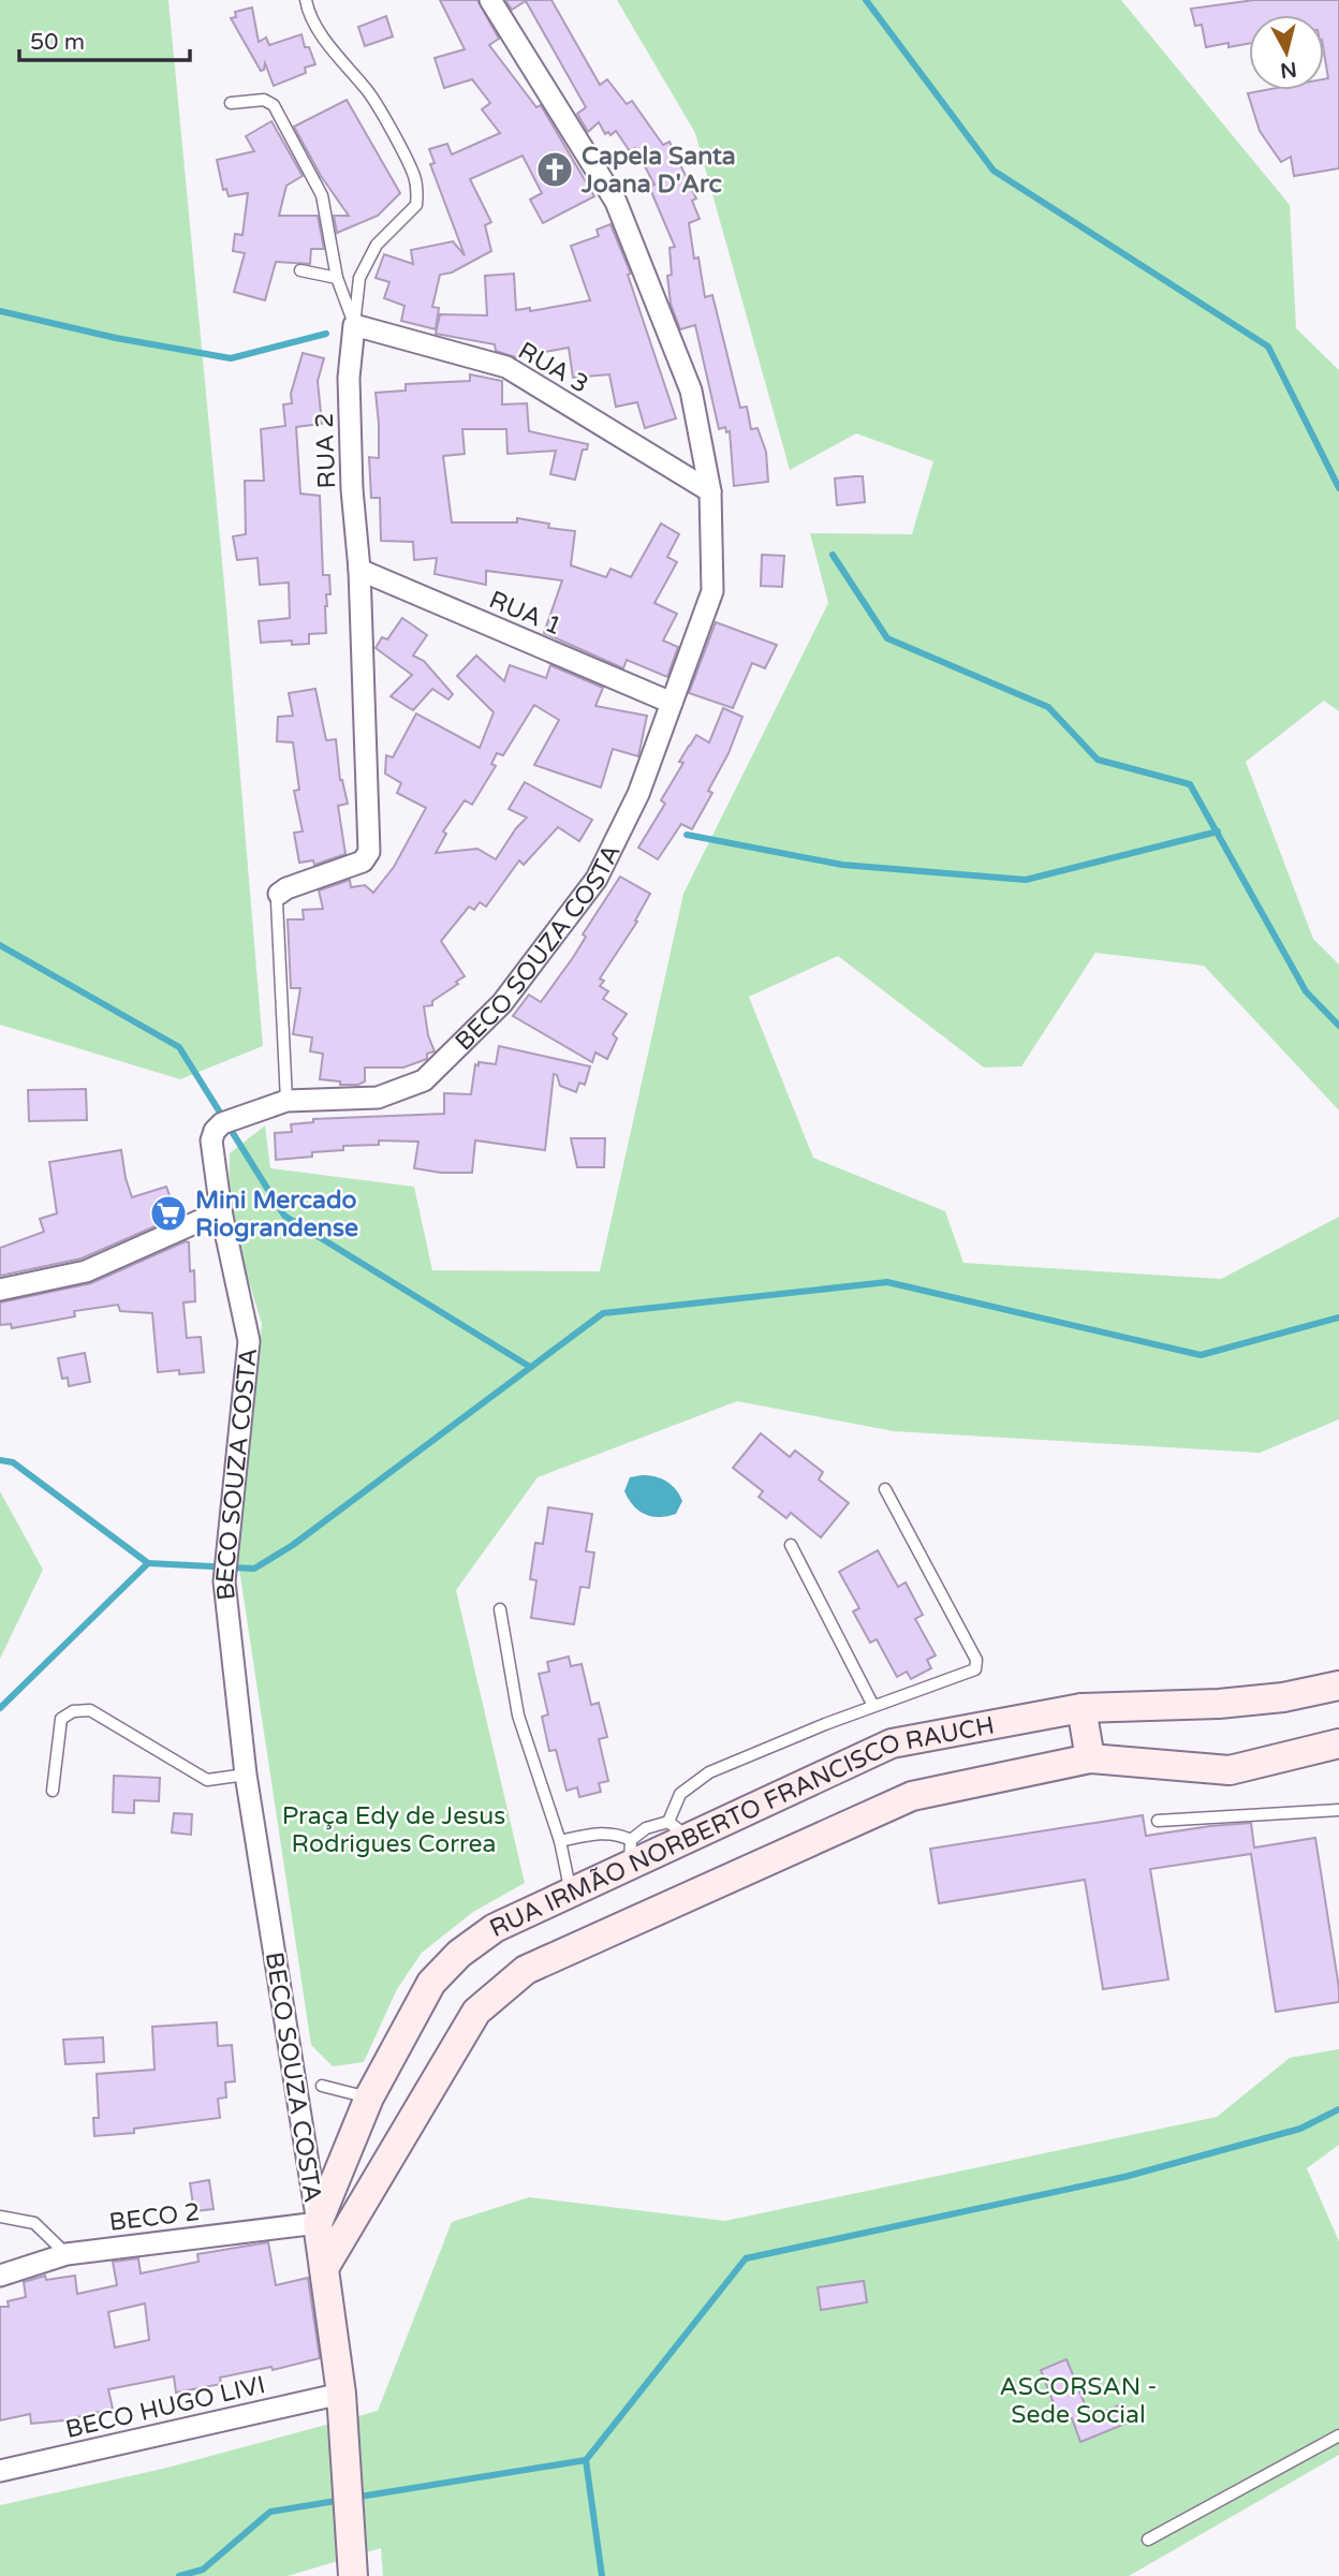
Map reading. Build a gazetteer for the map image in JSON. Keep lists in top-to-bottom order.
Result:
{
  "streets": {
    "street": [
      "RUA 3",
      "RUA 2",
      "RUA 1",
      "BECO SOUZA COSTA",
      "RUA IRMÃO NORBERTO FRANCISCO RAUCH",
      "BECO 2",
      "BECO HUGO LIVI"
    ]
  },
  "crossings": [
    ["RUA 3", "RUA 2"],
    ["RUA 3", "BECO SOUZA COSTA"],
    ["RUA 2", "RUA 1"],
    ["RUA 1", "BECO SOUZA COSTA"],
    ["BECO SOUZA COSTA", "RUA IRMÃO NORBERTO FRANCISCO RAUCH"],
    ["BECO SOUZA COSTA", "BECO 2"],
    ["BECO SOUZA COSTA", "BECO HUGO LIVI"],
    ["RUA IRMÃO NORBERTO FRANCISCO RAUCH", "BECO 2"]
  ],
  "parks": ["Praça Edy de Jesus Rodrigues Correa", "ASCORSAN - Sede Social"],
  "places": {
    "church": ["Capela Santa Joana D'Arc"],
    "supermarket": ["Mini Mercado Riograndense"]
  },
  "scale_bar": "50 m",
  "north": "bottom"
}
